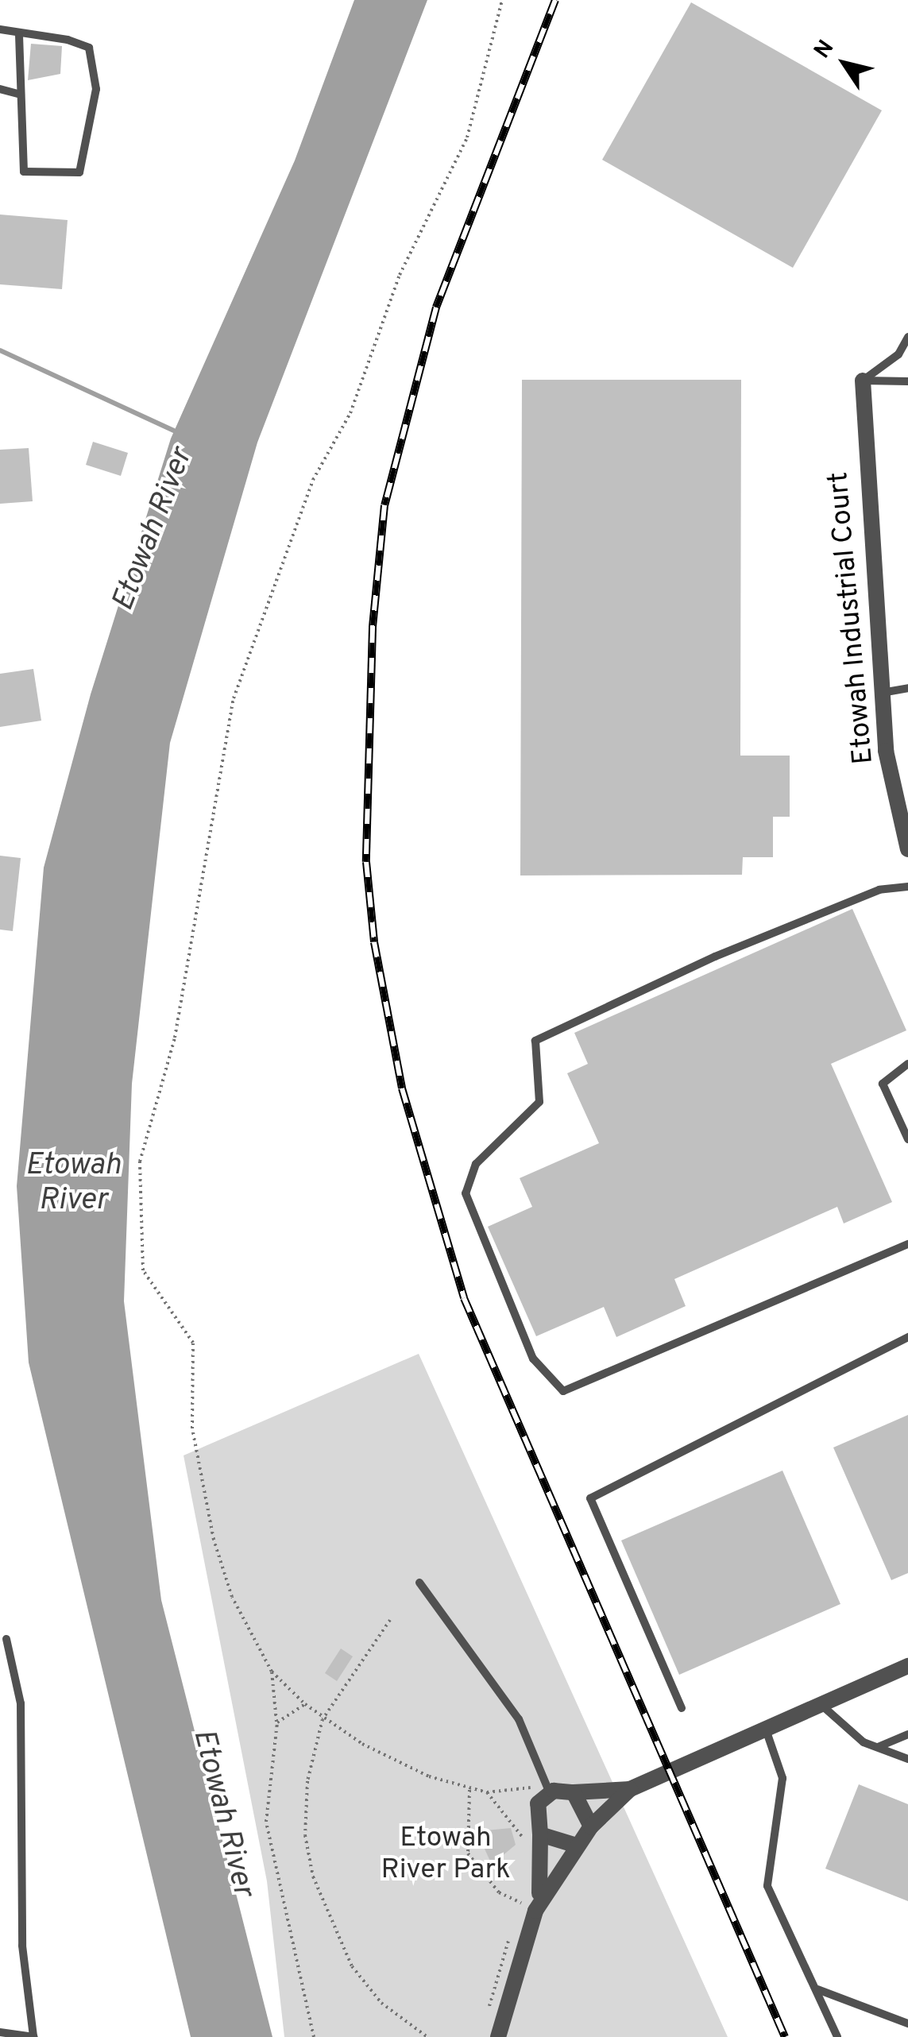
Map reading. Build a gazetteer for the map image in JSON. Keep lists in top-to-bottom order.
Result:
{
  "streets": {
    "street": ["Etowah Industrial Court"]
  },
  "water": ["Etowah River"],
  "parks": ["Etowah River Park"],
  "north": "top left"
}
